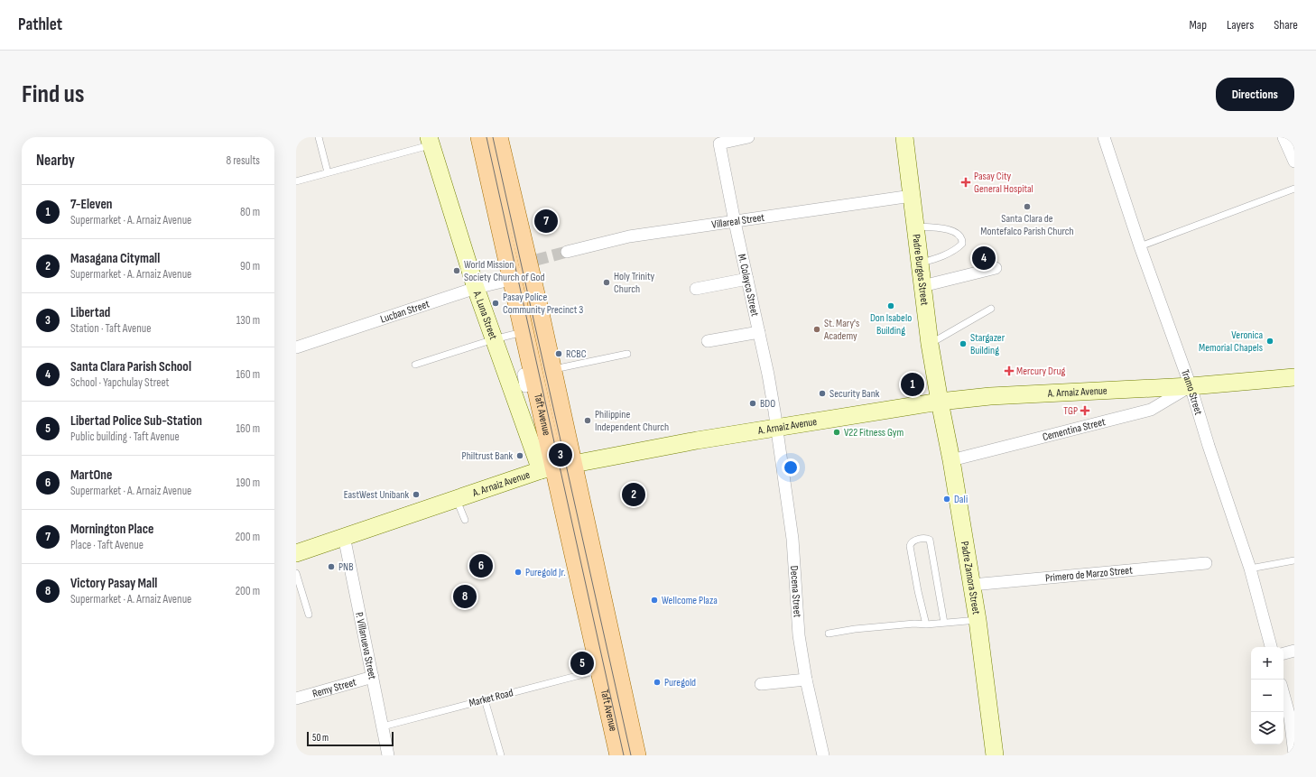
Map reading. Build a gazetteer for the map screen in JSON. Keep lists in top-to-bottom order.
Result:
{
  "streets": {
    "main road": [
      "Padre Burgos Street",
      "A. Luna Street",
      "A. Arnaiz Avenue",
      "Taft Avenue",
      "Padre Zamora Street"
    ],
    "street": [
      "Villareal Street",
      "M. Colayco Street",
      "Lucban Street",
      "Tramo Street",
      "Cementina Street",
      "Primero de Marzo Street",
      "Decena Street",
      "P. Villanueva Street",
      "Remy Street"
    ],
    "lane": ["Market Road"]
  },
  "crossings": [
    ["Villareal Street", "Padre Burgos Street"],
    ["Villareal Street", "M. Colayco Street"],
    ["Padre Burgos Street", "A. Arnaiz Avenue"],
    ["Padre Burgos Street", "Padre Zamora Street"],
    ["M. Colayco Street", "A. Arnaiz Avenue"],
    ["M. Colayco Street", "Decena Street"],
    ["Lucban Street", "A. Luna Street"],
    ["Lucban Street", "Taft Avenue"],
    ["A. Luna Street", "A. Arnaiz Avenue"],
    ["A. Luna Street", "Taft Avenue"],
    ["A. Arnaiz Avenue", "Tramo Street"],
    ["A. Arnaiz Avenue", "Taft Avenue"],
    ["A. Arnaiz Avenue", "Cementina Street"],
    ["A. Arnaiz Avenue", "Padre Zamora Street"],
    ["A. Arnaiz Avenue", "Decena Street"],
    ["A. Arnaiz Avenue", "P. Villanueva Street"],
    ["Tramo Street", "Cementina Street"],
    ["Taft Avenue", "Market Road"],
    ["Cementina Street", "Padre Zamora Street"],
    ["Primero de Marzo Street", "Padre Zamora Street"],
    ["P. Villanueva Street", "Remy Street"],
    ["P. Villanueva Street", "Market Road"]
  ],
  "places": {
    "health": ["Pasay City General Hospital", "Mercury Drug", "TGP"],
    "other": [
      "Santa Clara de Montefalco Parish Church",
      "World Mission Society Church of God",
      "Holy Trinity Church",
      "Pasay Police Community Precinct 3",
      "Don Isabelo Building",
      "St. Mary's Academy",
      "Veronica Memorial Chapels",
      "Stargazer Building",
      "RCBC",
      "Security Bank",
      "BDO",
      "Philippine Independent Church",
      "V22 Fitness Gym",
      "Philtrust Bank",
      "EastWest Unibank",
      "Dali",
      "PNB",
      "Puregold Jr.",
      "Wellcome Plaza",
      "Puregold"
    ]
  },
  "scale_bar": "50 m",
  "page": {
    "header": "Pathlet",
    "nav": ["Map", "Layers", "Share"],
    "buttons": "Directions",
    "title": "Find us",
    "heading": ["Nearby", "8 results"],
    "list": [
      {
        "mark": "1",
        "name": "7-Eleven",
        "note": "Supermarket · A. Arnaiz Avenue",
        "value": "80 m"
      },
      {
        "mark": "2",
        "name": "Masagana Citymall",
        "note": "Supermarket · A. Arnaiz Avenue",
        "value": "90 m"
      },
      {
        "mark": "3",
        "name": "Libertad",
        "note": "Station · Taft Avenue",
        "value": "130 m"
      },
      {
        "mark": "4",
        "name": "Santa Clara Parish School",
        "note": "School · Yapchulay Street",
        "value": "160 m"
      },
      {
        "mark": "5",
        "name": "Libertad Police Sub-Station",
        "note": "Public building · Taft Avenue",
        "value": "160 m"
      },
      {
        "mark": "6",
        "name": "MartOne",
        "note": "Supermarket · A. Arnaiz Avenue",
        "value": "190 m"
      },
      {
        "mark": "7",
        "name": "Mornington Place",
        "note": "Place · Taft Avenue",
        "value": "200 m"
      },
      {
        "mark": "8",
        "name": "Victory Pasay Mall",
        "note": "Supermarket · A. Arnaiz Avenue",
        "value": "200 m"
      }
    ],
    "pins": [
      "7",
      "4",
      "1",
      "3",
      "2",
      "6",
      "8",
      "5"
    ],
    "map_buttons": ["+", "−"],
    "scale": "50 m"
  }
}
